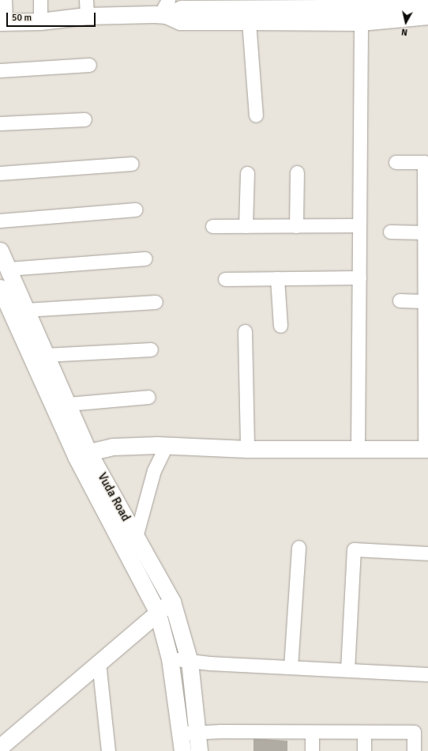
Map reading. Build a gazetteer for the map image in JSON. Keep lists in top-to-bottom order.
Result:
{
  "streets": {
    "street": ["Vuda Road"]
  },
  "scale_bar": "50 m",
  "north": "bottom"
}
